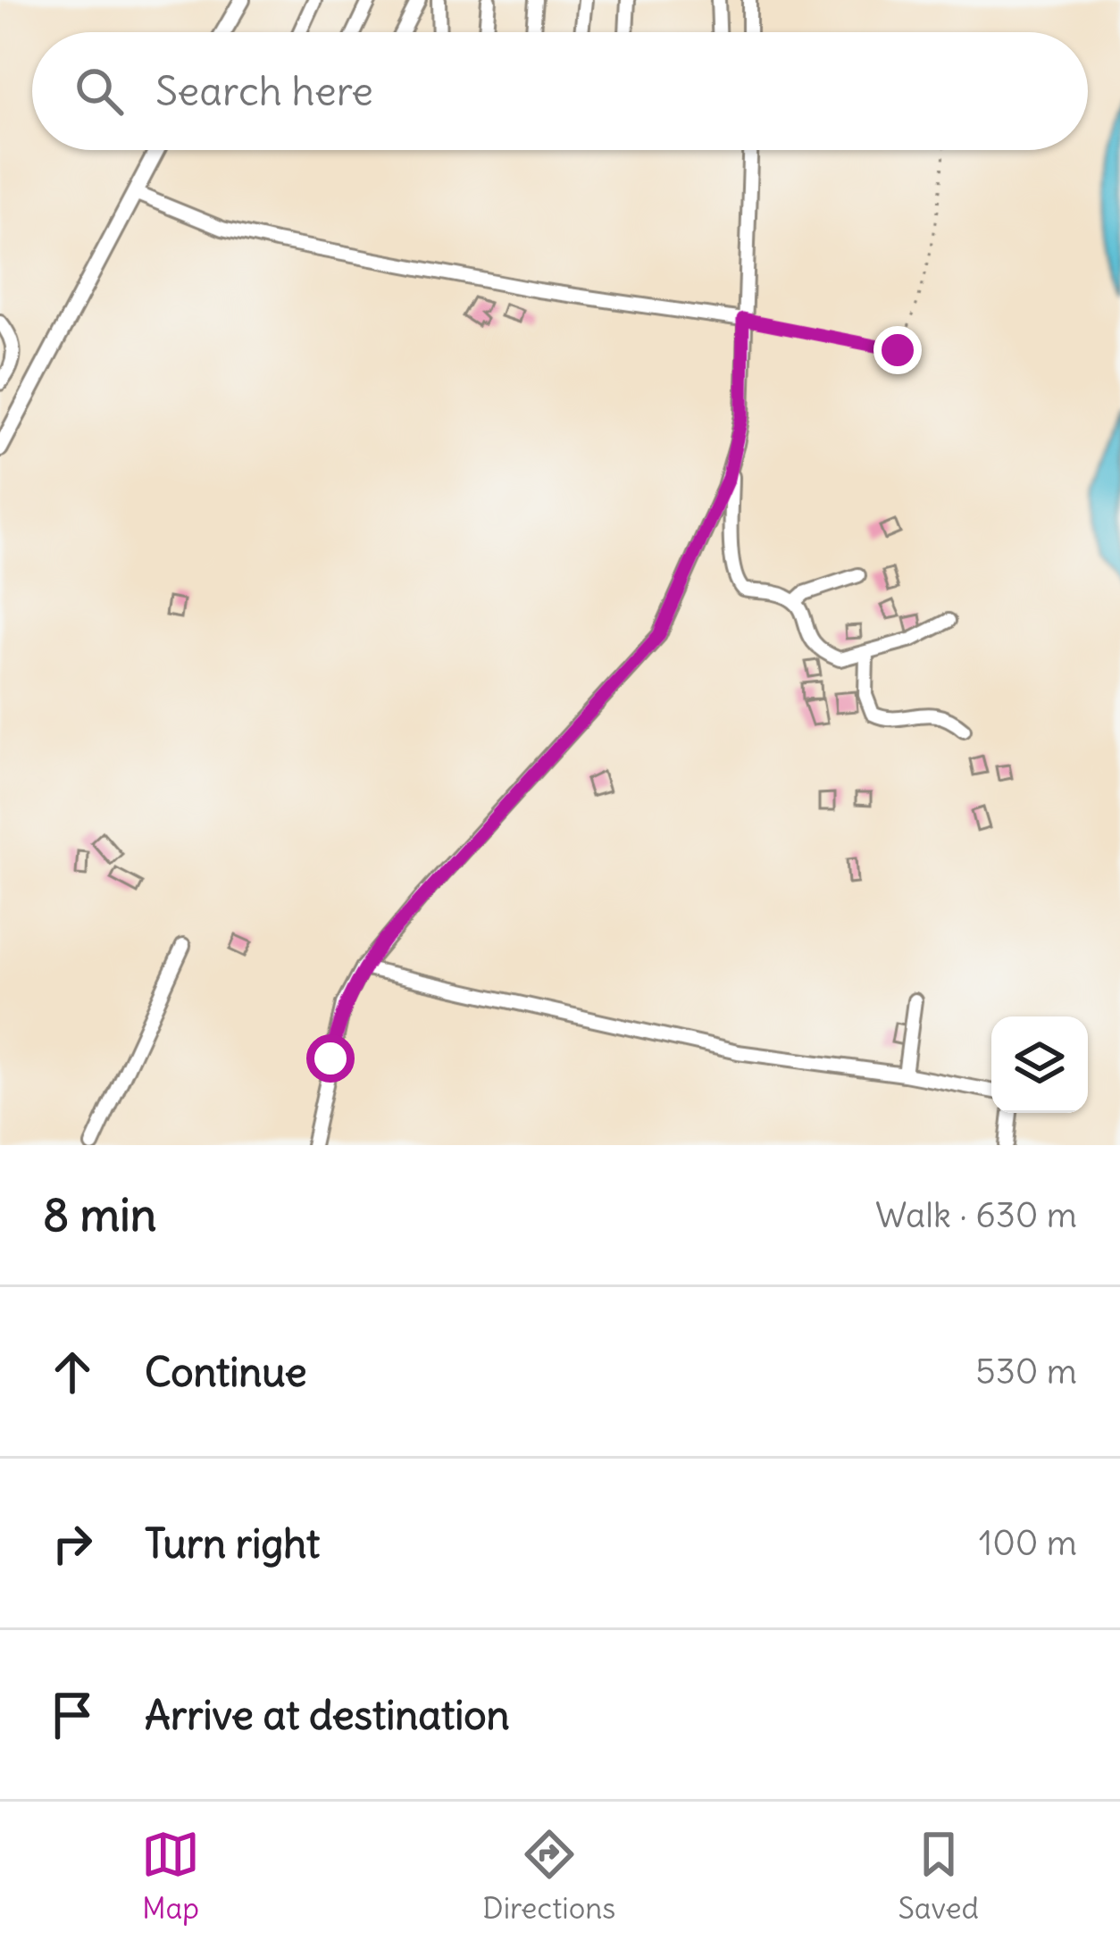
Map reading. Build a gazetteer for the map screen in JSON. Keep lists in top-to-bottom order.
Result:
{
  "page": {
    "search": "Search here",
    "heading": ["8 min", "Walk · 630 m"],
    "list": [
      ["Continue", "530 m"],
      ["Turn right", "100 m"],
      "Arrive at destination"
    ],
    "nav": ["Map", "Directions", "Saved"]
  }
}
